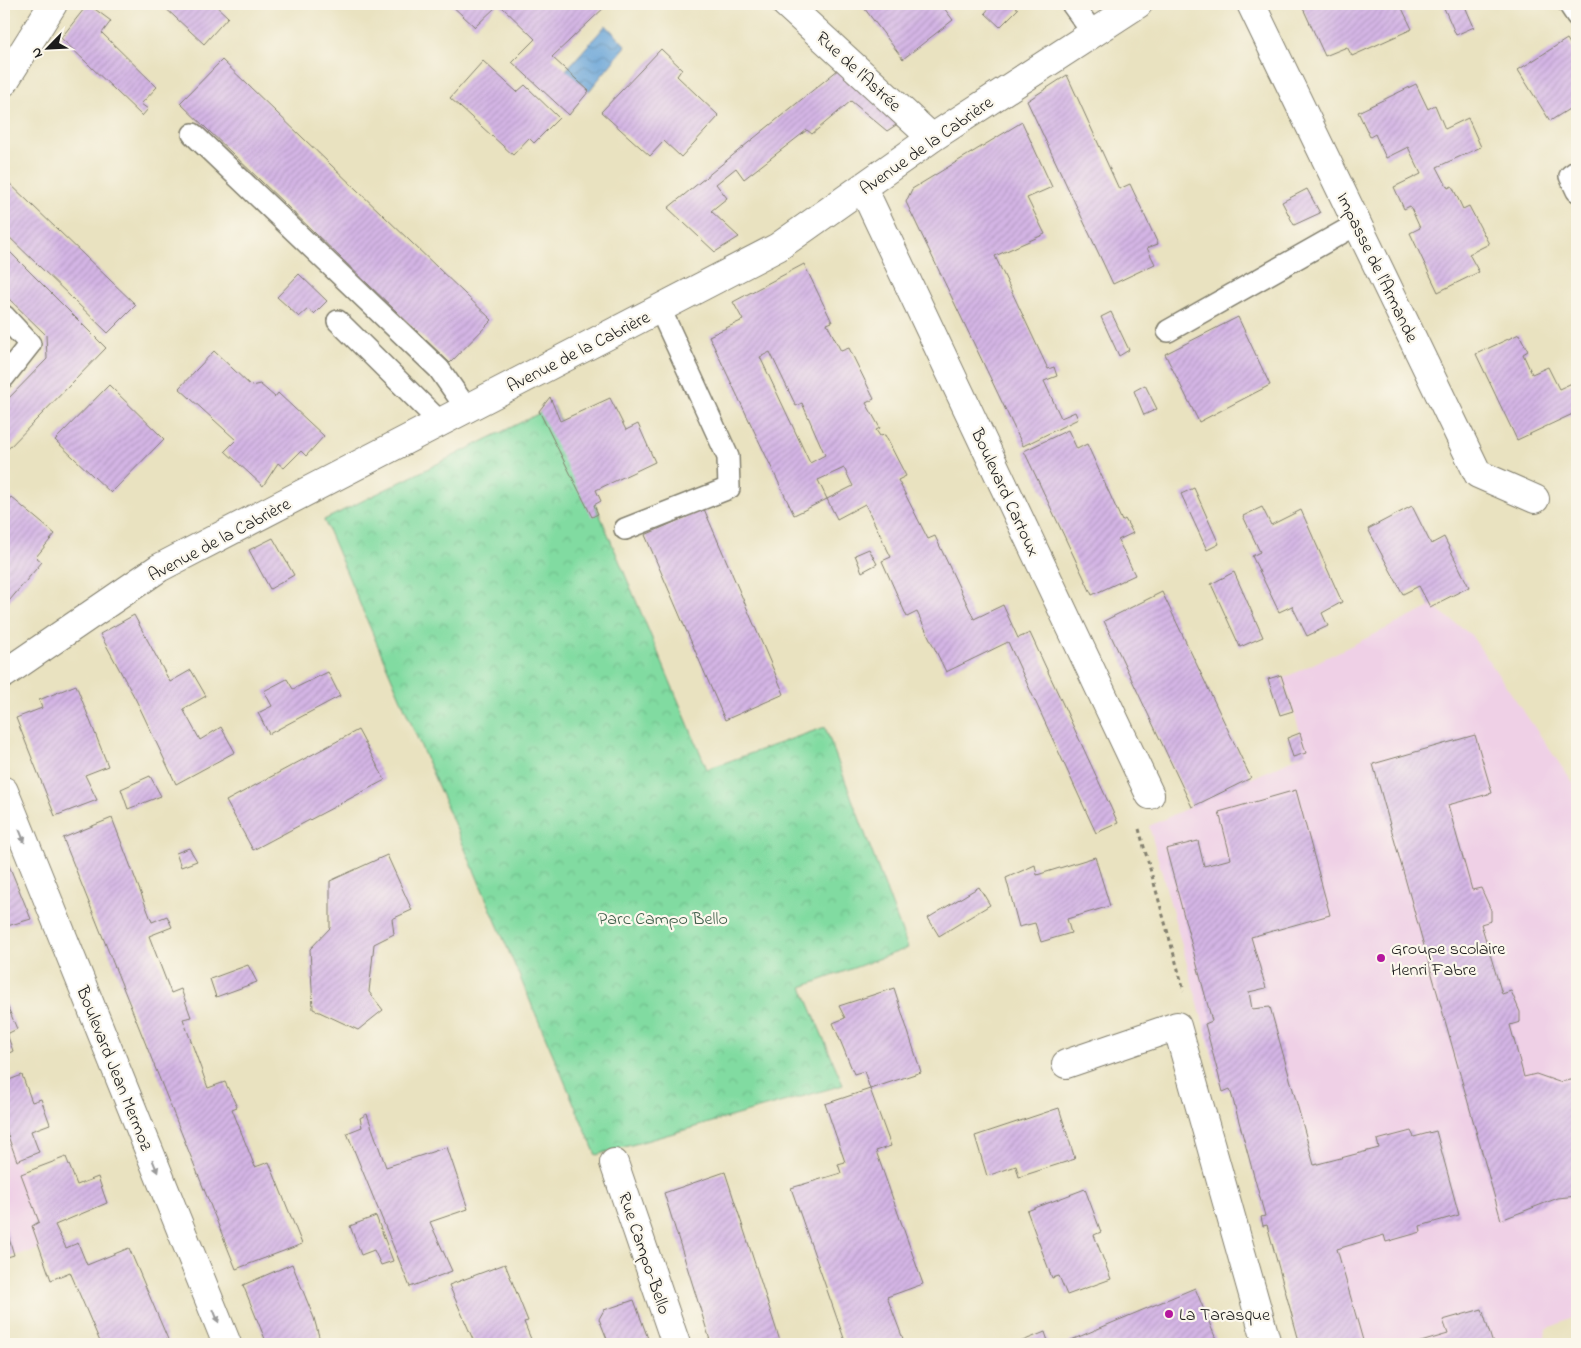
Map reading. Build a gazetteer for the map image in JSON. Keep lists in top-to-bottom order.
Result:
{
  "streets": {
    "street": [
      "Rue de l'Astrée",
      "Avenue de la Cabrière",
      "Impasse de l'Armande",
      "Boulevard Cartoux",
      "Boulevard Jean Mermoz",
      "Rue Campo-Bello"
    ]
  },
  "crossings": [
    ["Rue de l'Astrée", "Avenue de la Cabrière"],
    ["Avenue de la Cabrière", "Boulevard Cartoux"]
  ],
  "one_way": ["Boulevard Jean Mermoz"],
  "parks": ["Parc Campo Bello"],
  "places": ["Groupe scolaire Henri Fabre", "La Tarasque"],
  "north": "bottom left"
}
